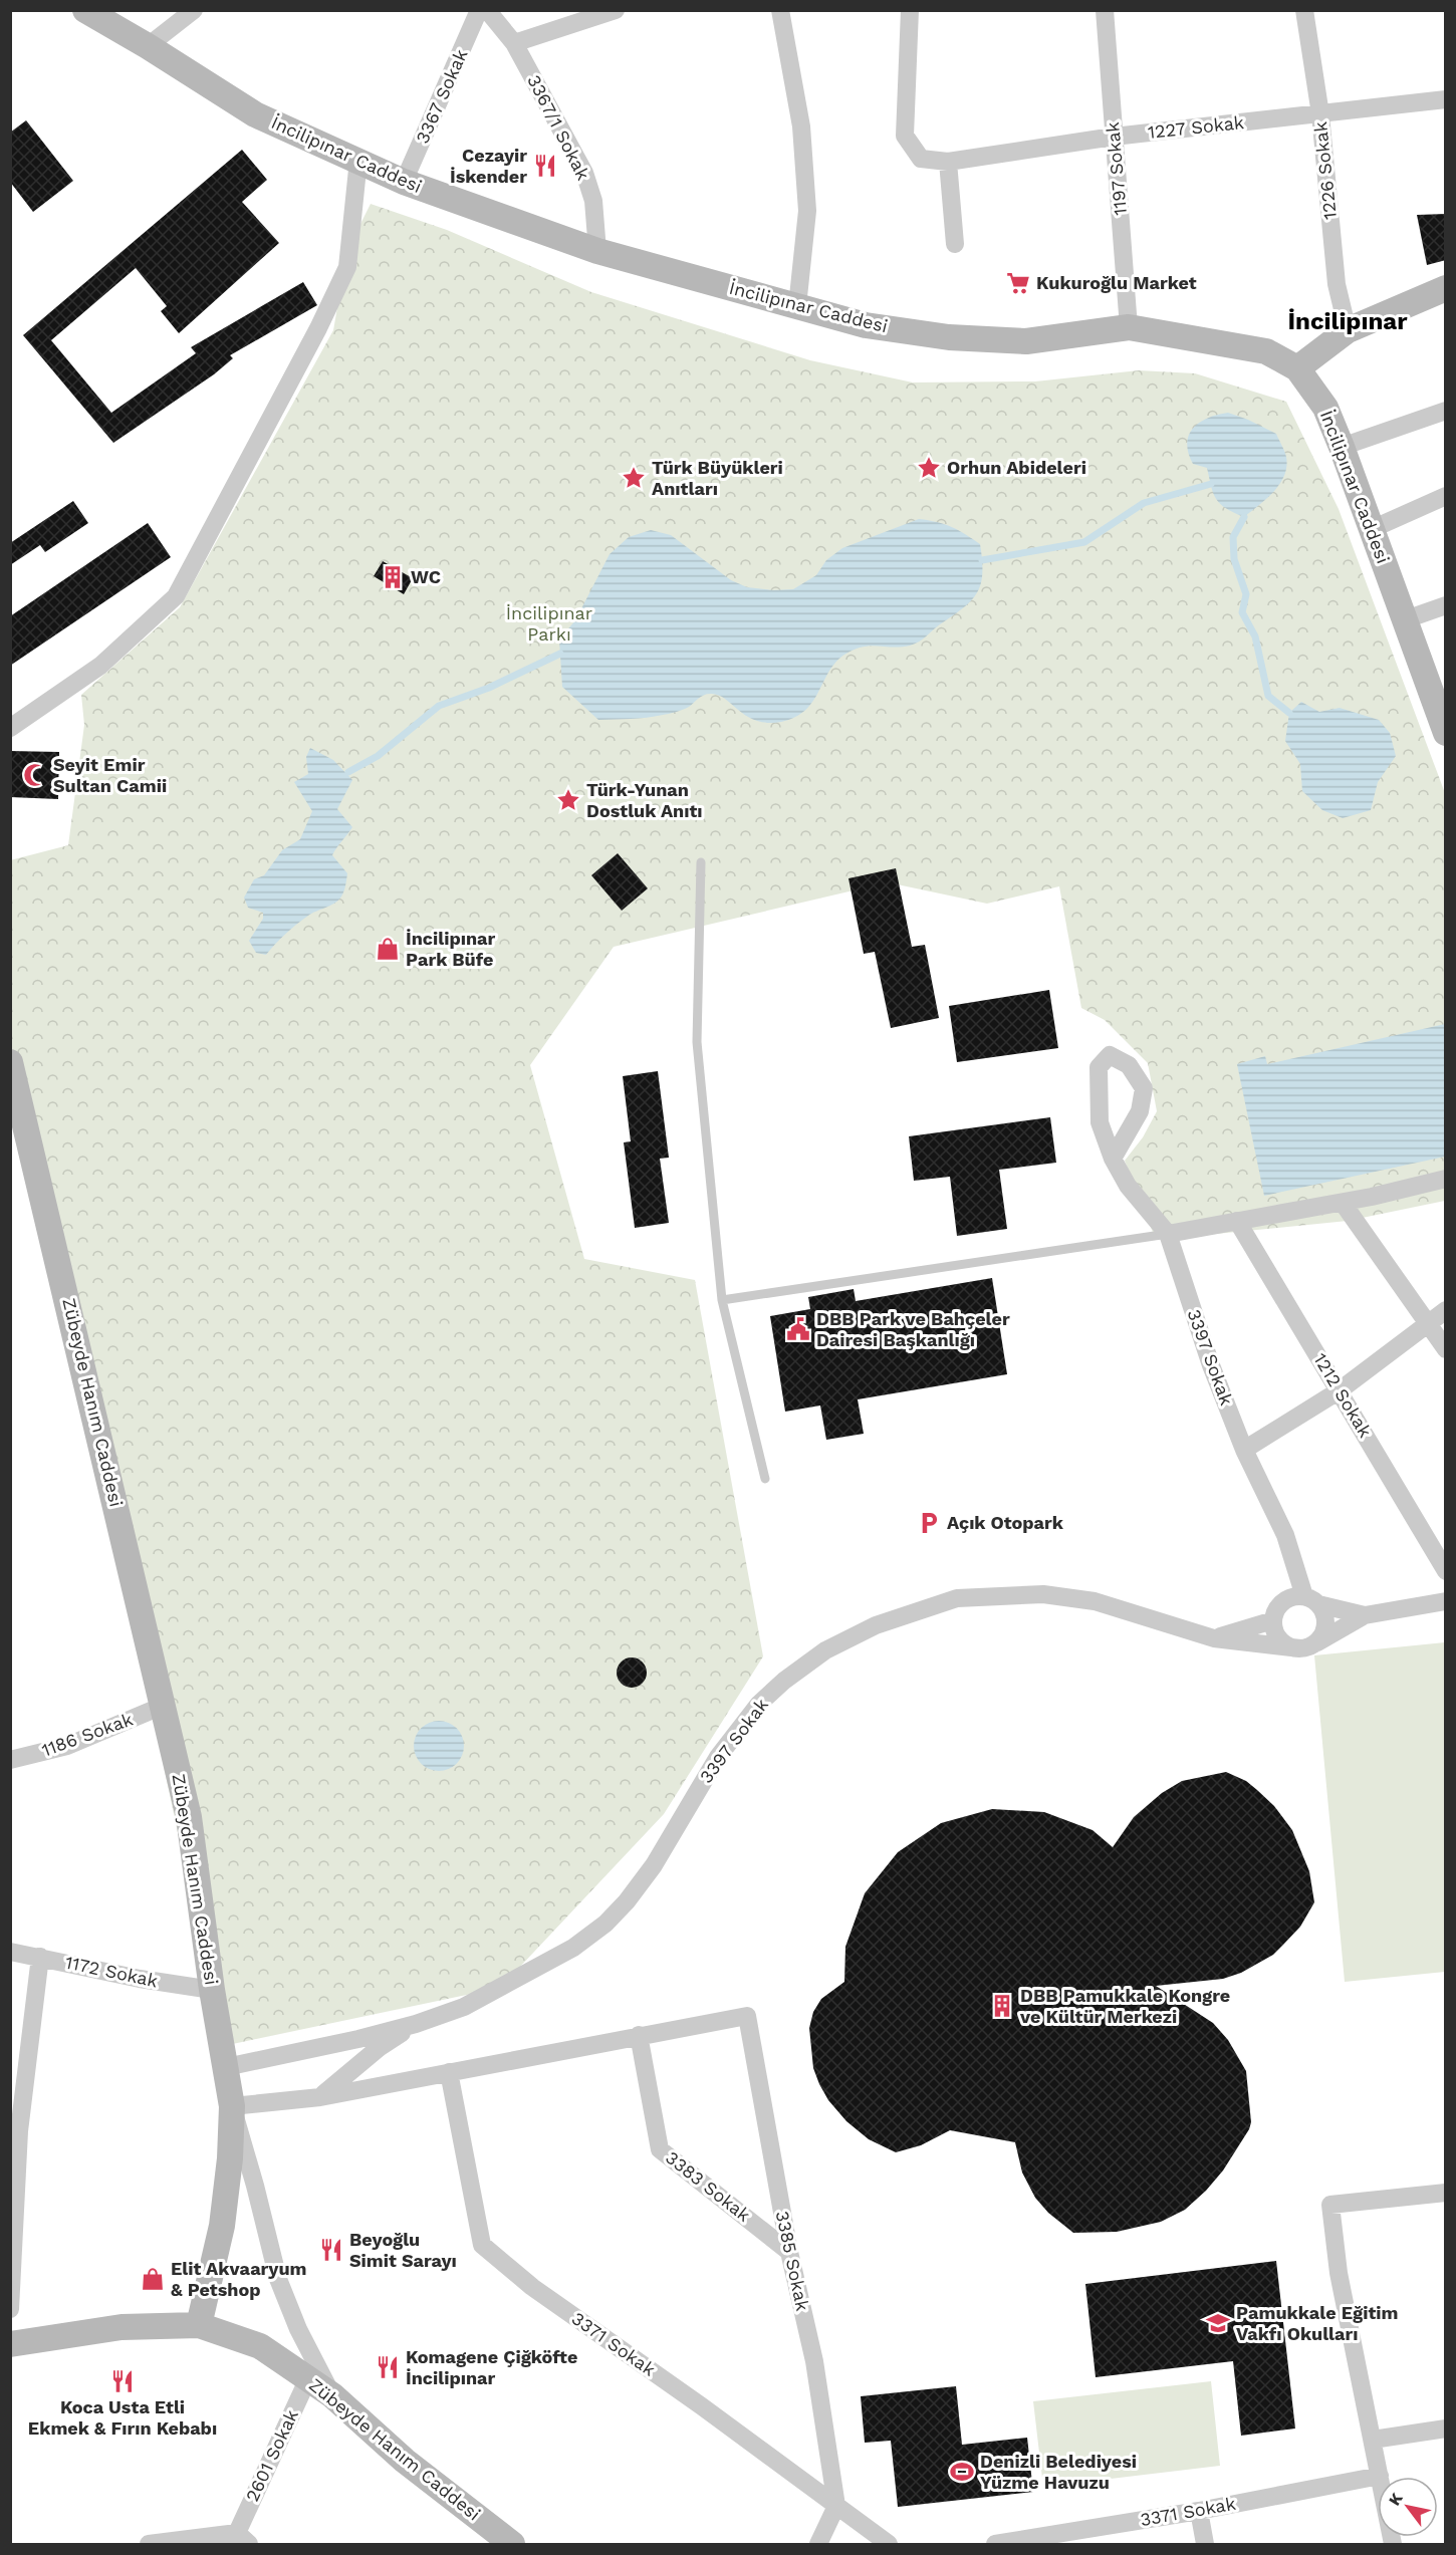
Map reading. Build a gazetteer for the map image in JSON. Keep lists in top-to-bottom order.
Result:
{
  "streets": {
    "main road": ["İncilipınar Caddesi", "Zübeyde Hanım Caddesi"],
    "street": [
      "3367 Sokak",
      "3367/1 Sokak",
      "1227 Sokak",
      "1197 Sokak",
      "1226 Sokak",
      "3397 Sokak",
      "1212 Sokak",
      "1186 Sokak",
      "1172 Sokak",
      "3383 Sokak",
      "3385 Sokak",
      "3371 Sokak",
      "2601 Sokak"
    ]
  },
  "crossings": [
    ["3367 Sokak", "İncilipınar Caddesi"],
    ["3367/1 Sokak", "İncilipınar Caddesi"],
    ["1227 Sokak", "1197 Sokak"],
    ["1227 Sokak", "1226 Sokak"],
    ["İncilipınar Caddesi", "1197 Sokak"],
    ["Zübeyde Hanım Caddesi", "1186 Sokak"],
    ["Zübeyde Hanım Caddesi", "1172 Sokak"],
    ["Zübeyde Hanım Caddesi", "2601 Sokak"],
    ["3383 Sokak", "3385 Sokak"],
    ["3385 Sokak", "3371 Sokak"]
  ],
  "districts": ["İncilipınar"],
  "parks": ["İncilipınar Parkı"],
  "places": {
    "restaurant": [
      "Cezayir İskender",
      "Beyoğlu Simit Sarayı",
      "Komagene Çiğköfte İncilipınar",
      "Koca Usta Etli Ekmek & Fırın Kebabı"
    ],
    "supermarket": ["Kukuroğlu Market"],
    "place": ["Orhun Abideleri", "Türk Büyükleri Anıtları", "Türk-Yunan Dostluk Anıtı"],
    "building": ["WC", "DBB Pamukkale Kongre ve Kültür Merkezi"],
    "mosque": ["Seyit Emir Sultan Camii"],
    "shop": ["İncilipınar Park Büfe", "Elit Akvaaryum & Petshop"],
    "public building": ["DBB Park ve Bahçeler Dairesi Başkanlığı"],
    "parking": ["Açık Otopark"],
    "school or university": ["Pamukkale Eğitim Vakfı Okulları"],
    "sports": ["Denizli Belediyesi Yüzme Havuzu"]
  },
  "north": "top left"
}
